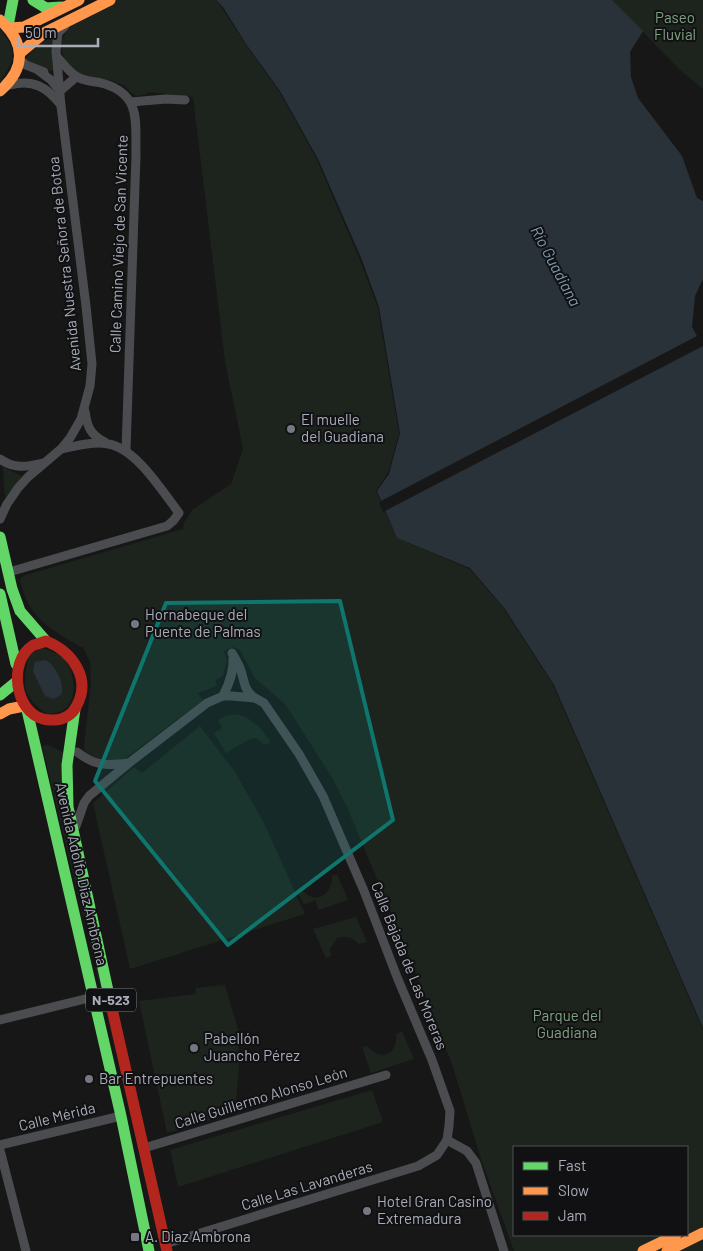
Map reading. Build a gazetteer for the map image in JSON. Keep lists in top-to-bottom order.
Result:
{
  "streets": {
    "main road": ["Avenida Adolfo Díaz Ambrona", "N-523"],
    "street": [
      "Calle Camino Viejo de San Vicente",
      "Avenida Nuestra Señora de Botoa",
      "Calle Bajada de Las Moreras",
      "Calle Guillermo Alonso León",
      "Calle Mérida",
      "Calle Las Lavanderas"
    ]
  },
  "crossings": [
    ["Avenida Adolfo Díaz Ambrona", "N-523"],
    ["Avenida Adolfo Díaz Ambrona", "Calle Guillermo Alonso León"],
    ["Avenida Adolfo Díaz Ambrona", "Calle Mérida"],
    ["Avenida Adolfo Díaz Ambrona", "Calle Las Lavanderas"],
    ["Calle Bajada de Las Moreras", "Calle Las Lavanderas"]
  ],
  "water": ["Río Guadiana"],
  "parks": ["Paseo Fluvial", "Parque del Guadiana"],
  "places": {
    "other": [
      "El muelle del Guadiana",
      "Hornabeque del Puente de Palmas",
      "Pabellón Juancho Pérez",
      "Bar Entrepuentes",
      "Hotel Gran Casino Extremadura"
    ],
    "transit": ["A. Diaz Ambrona"]
  },
  "legend": ["Fast", "Slow", "Jam"],
  "scale_bar": "50 m"
}
